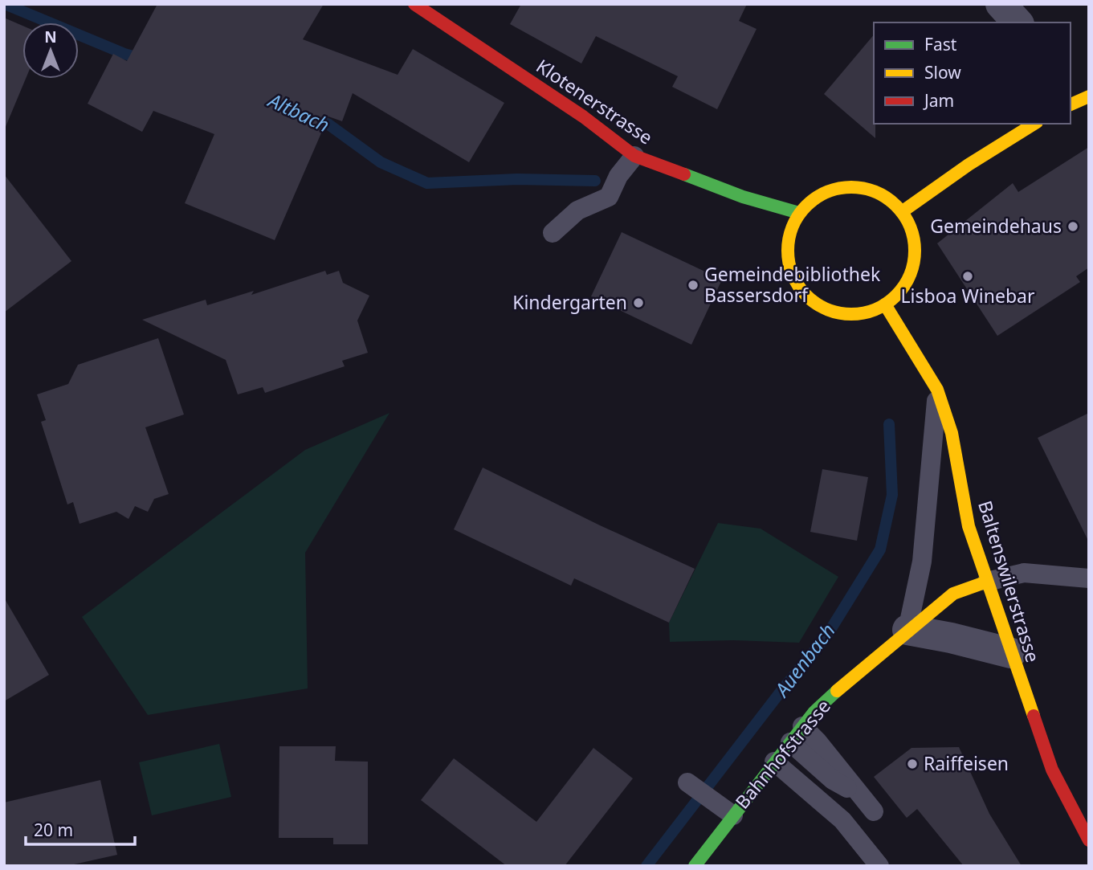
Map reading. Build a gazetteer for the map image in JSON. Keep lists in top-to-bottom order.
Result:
{
  "streets": {
    "main road": ["Klotenerstrasse", "Baltenswilerstrasse", "Bahnhofstrasse"]
  },
  "crossings": [
    ["Klotenerstrasse", "Baltenswilerstrasse"],
    ["Baltenswilerstrasse", "Bahnhofstrasse"]
  ],
  "water": ["Altbach", "Auenbach"],
  "places": [
    "Gemeindehaus",
    "Lisboa Winebar",
    "Gemeindebibliothek Bassersdorf",
    "Kindergarten",
    "Raiffeisen"
  ],
  "legend": ["Fast", "Slow", "Jam"],
  "scale_bar": "20 m",
  "north": "top"
}
